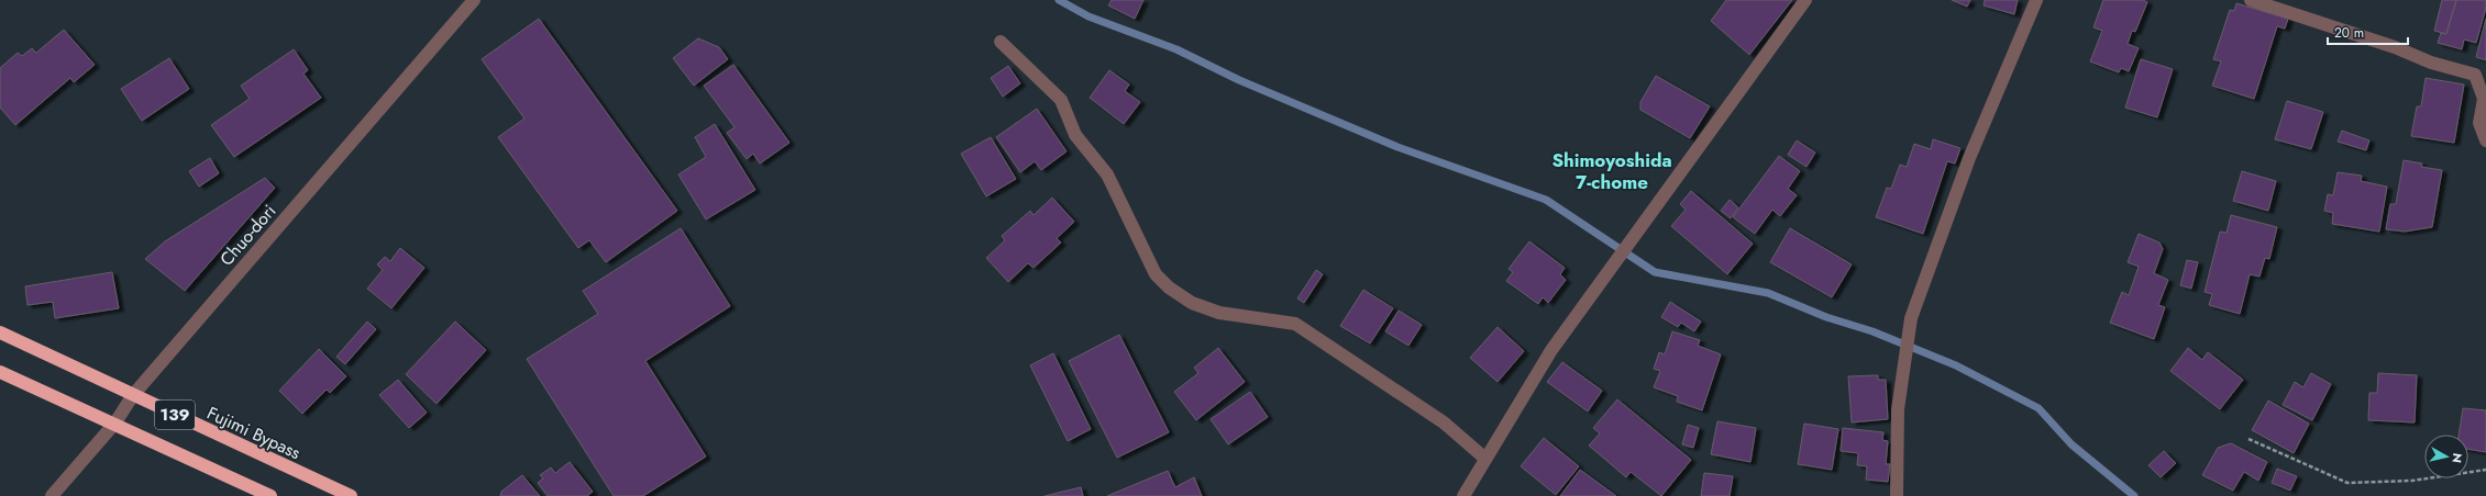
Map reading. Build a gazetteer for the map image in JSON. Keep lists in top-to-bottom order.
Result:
{
  "streets": {
    "highway": ["139", "Fujimi Bypass"],
    "street": ["Chuo-dori"]
  },
  "crossings": [
    ["Chuo-dori", "139"],
    ["Chuo-dori", "Fujimi Bypass"]
  ],
  "districts": ["Shimoyoshida 7-chome"],
  "scale_bar": "20 m",
  "north": "right"
}
